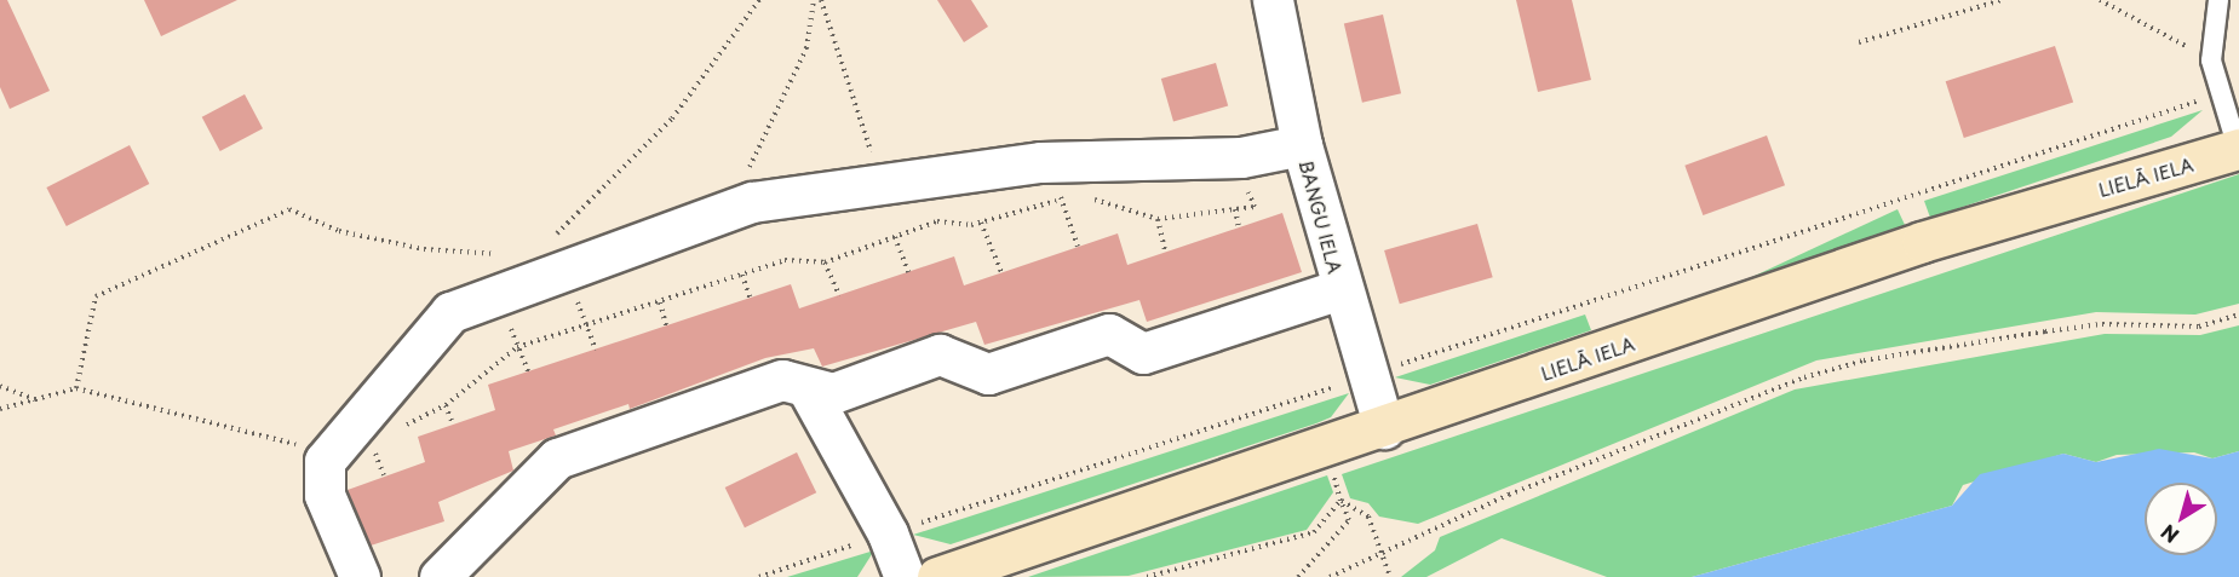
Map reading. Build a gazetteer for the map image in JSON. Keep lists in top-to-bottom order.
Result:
{
  "streets": {
    "street": ["LIELĀ IELA", "BANGU IELA"]
  },
  "crossings": [
    ["LIELĀ IELA", "BANGU IELA"]
  ],
  "north": "bottom left"
}
